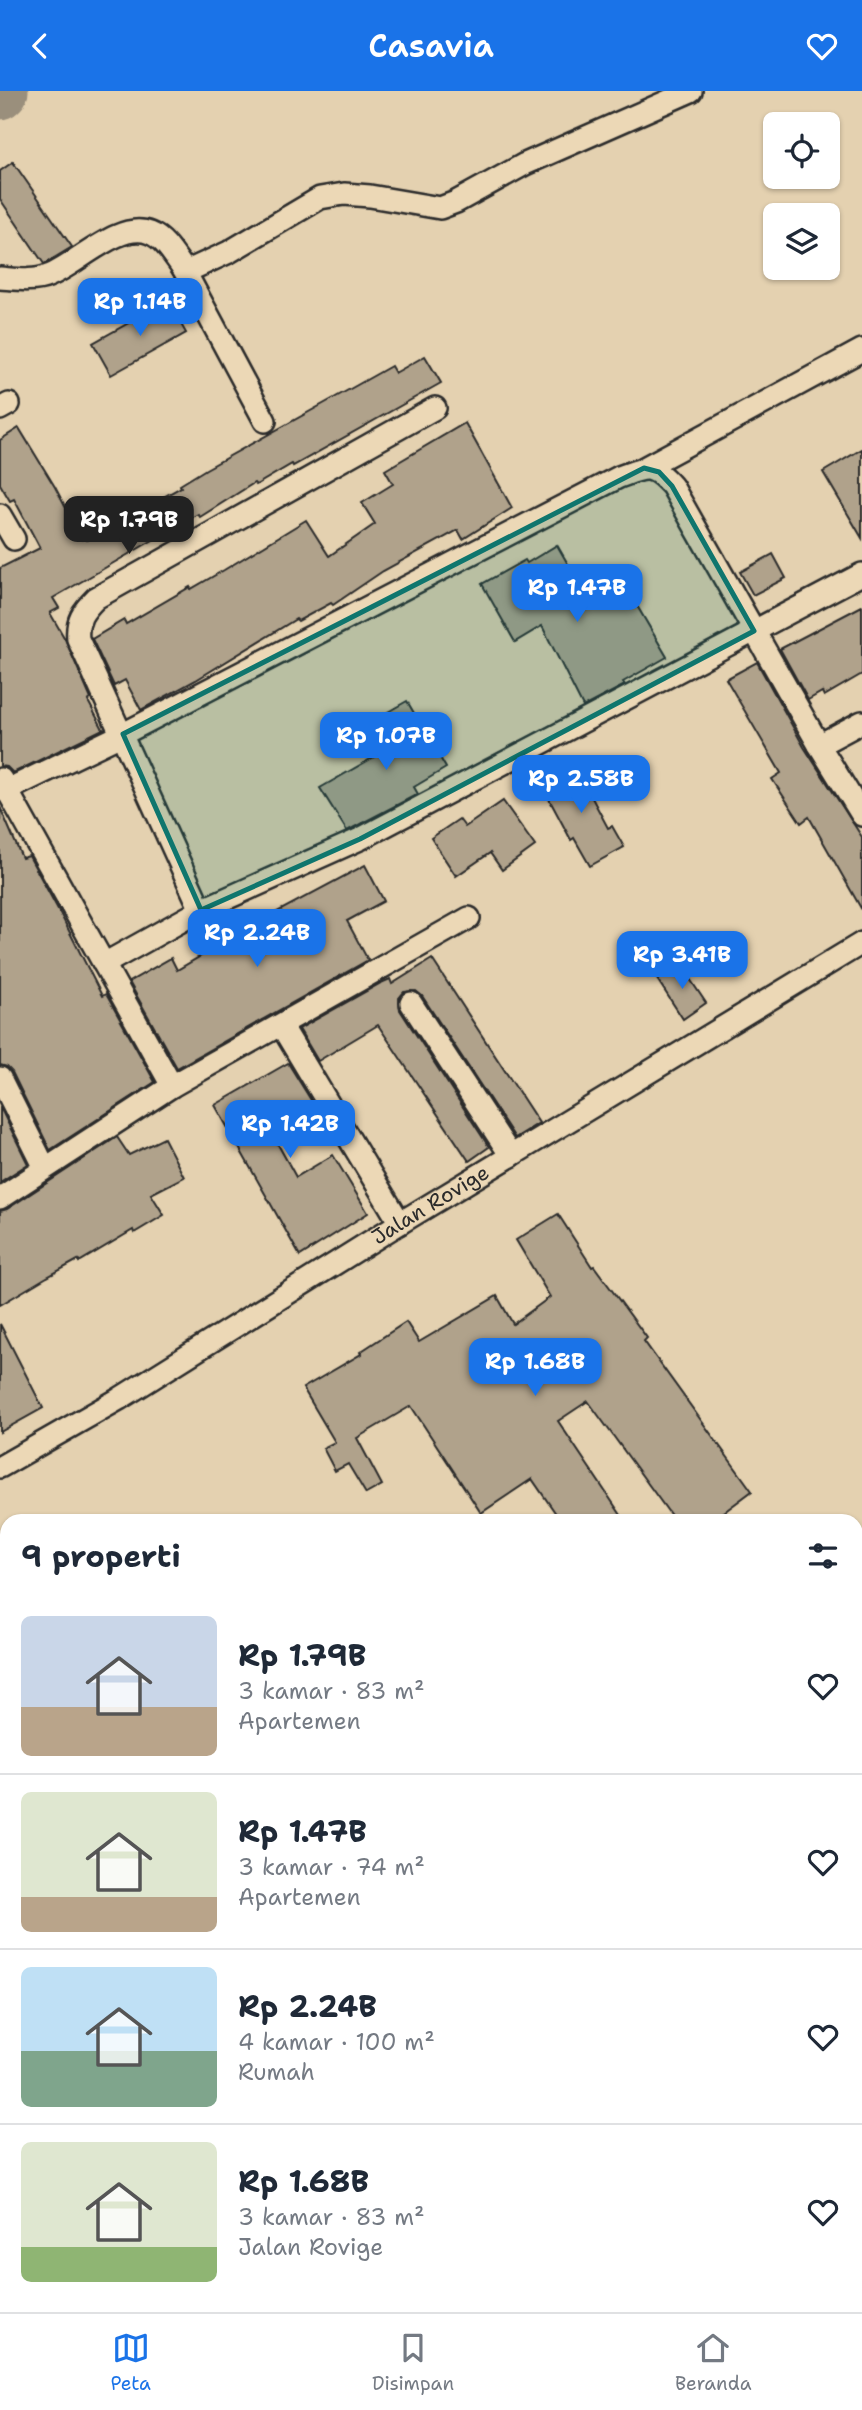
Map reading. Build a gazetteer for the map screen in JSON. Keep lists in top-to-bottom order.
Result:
{
  "streets": {
    "street": ["Jalan Rovige"]
  },
  "page": {
    "header": "Casavia",
    "price": [
      "Rp 1.14B",
      "Rp 1.79B",
      "Rp 1.47B",
      "Rp 1.07B",
      "Rp 2.58B",
      "Rp 2.24B",
      "Rp 3.41B",
      "Rp 1.42B",
      "Rp 1.68B"
    ],
    "heading": "9 properti",
    "list": [
      {
        "name": "Rp 1.79B",
        "note": "3 kamar · 83 m² · Apartemen"
      },
      {
        "name": "Rp 1.47B",
        "note": "3 kamar · 74 m² · Apartemen"
      },
      {
        "name": "Rp 2.24B",
        "note": "4 kamar · 100 m² · Rumah"
      },
      {
        "name": "Rp 1.68B",
        "note": "3 kamar · 83 m² · Jalan Rovige"
      }
    ],
    "tabs": ["Peta", "Disimpan", "Beranda"]
  }
}
